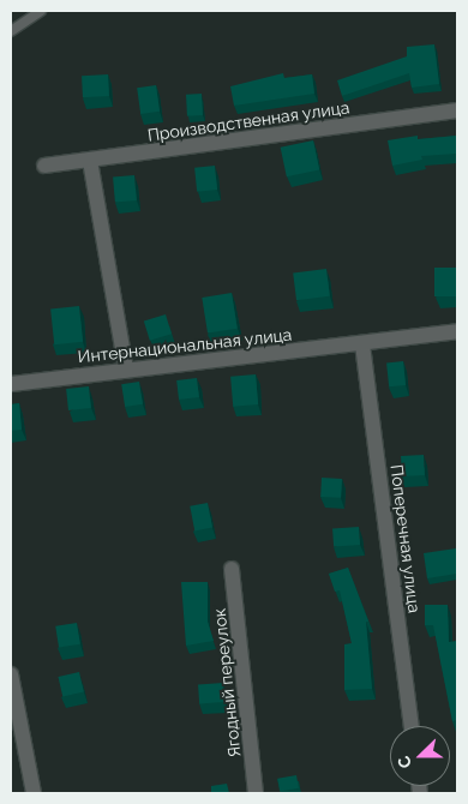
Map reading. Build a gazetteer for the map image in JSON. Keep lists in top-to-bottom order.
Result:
{
  "streets": {
    "street": [
      "Производственная улица",
      "Интернациональная улица",
      "Поперечная улица",
      "Ягодный переулок"
    ]
  },
  "crossings": [
    ["Интернациональная улица", "Поперечная улица"]
  ],
  "north": "left"
}
